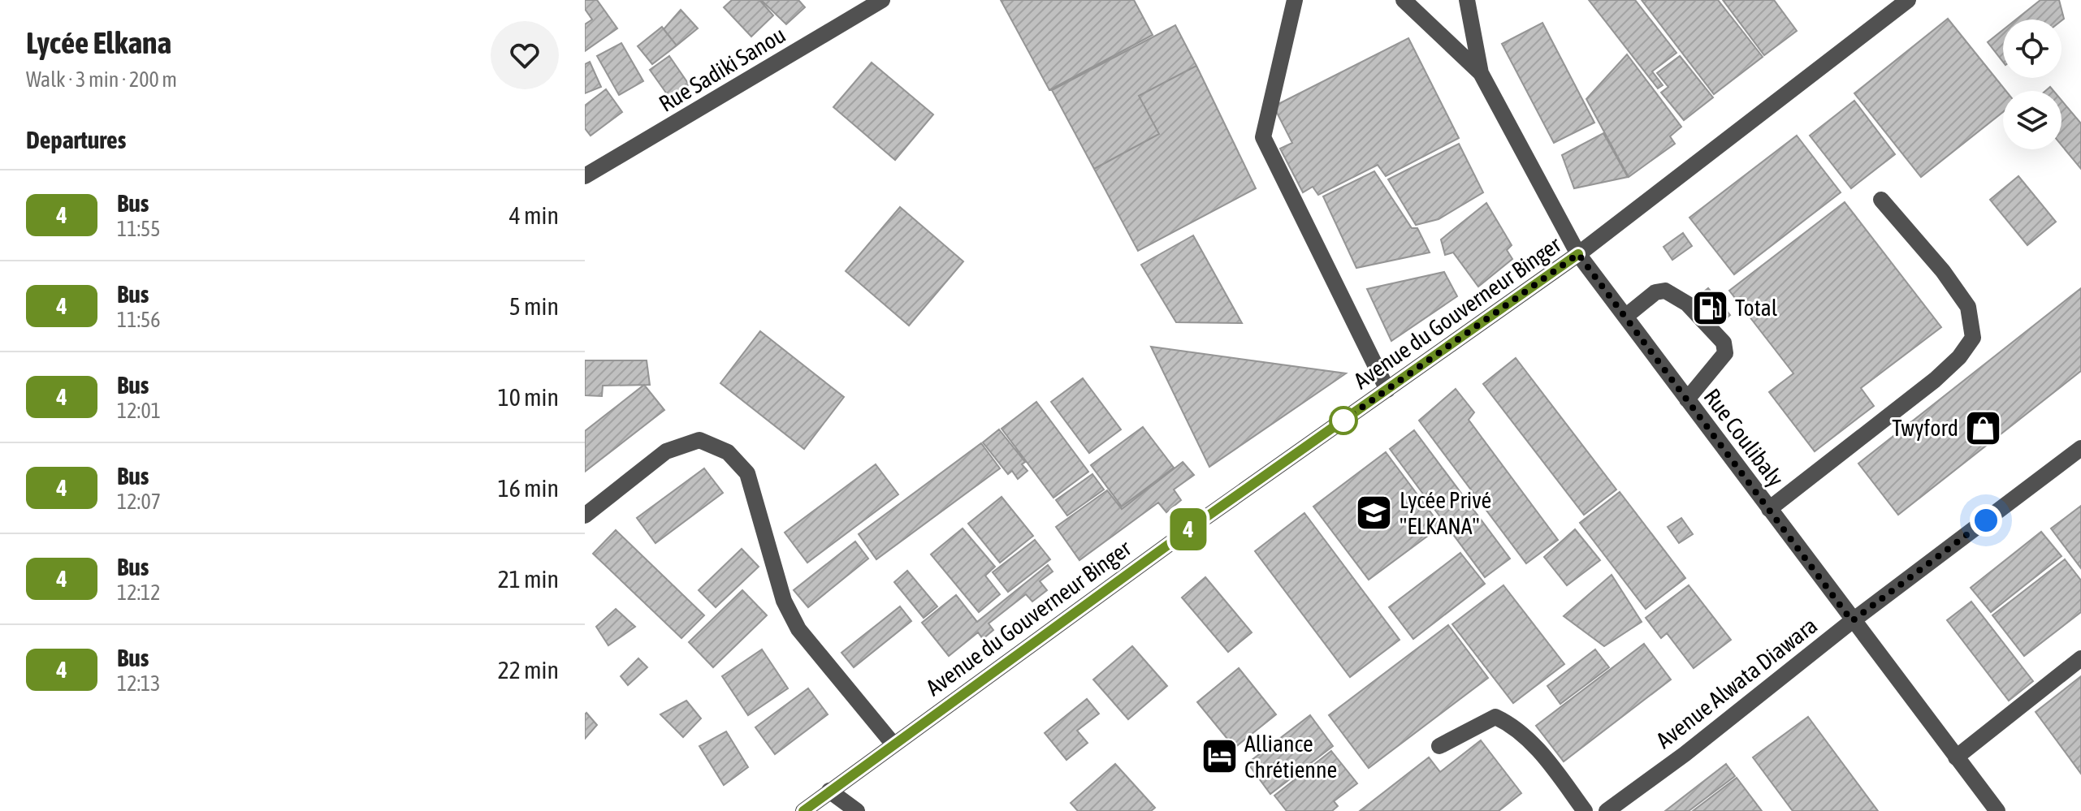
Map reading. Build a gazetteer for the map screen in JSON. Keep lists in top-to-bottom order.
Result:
{
  "streets": {
    "street": [
      "Rue Sadiki Sanou",
      "Avenue du Gouverneur Binger",
      "Rue Coulibaly",
      "Avenue Alwata Diawara"
    ]
  },
  "crossings": [
    ["Avenue du Gouverneur Binger", "Rue Coulibaly"],
    ["Rue Coulibaly", "Avenue Alwata Diawara"]
  ],
  "places": {
    "fuel station": ["Total"],
    "shop": ["Twyford"],
    "school or university": ["Lycée Privé \"ELKANA\""],
    "hotel": ["Alliance Chrétienne"]
  },
  "lines": ["bus line 4"],
  "page": {
    "heading": [
      ["Lycée Elkana", "Walk · 3 min · 200 m"],
      "Departures"
    ],
    "on_map": "4",
    "list": [
      {
        "mark": "4",
        "name": "Bus",
        "note": "11:55",
        "value": "4 min"
      },
      {
        "mark": "4",
        "name": "Bus",
        "note": "11:56",
        "value": "5 min"
      },
      {
        "mark": "4",
        "name": "Bus",
        "note": "12:01",
        "value": "10 min"
      },
      {
        "mark": "4",
        "name": "Bus",
        "note": "12:07",
        "value": "16 min"
      },
      {
        "mark": "4",
        "name": "Bus",
        "note": "12:12",
        "value": "21 min"
      },
      {
        "mark": "4",
        "name": "Bus",
        "note": "12:13",
        "value": "22 min"
      }
    ]
  }
}
